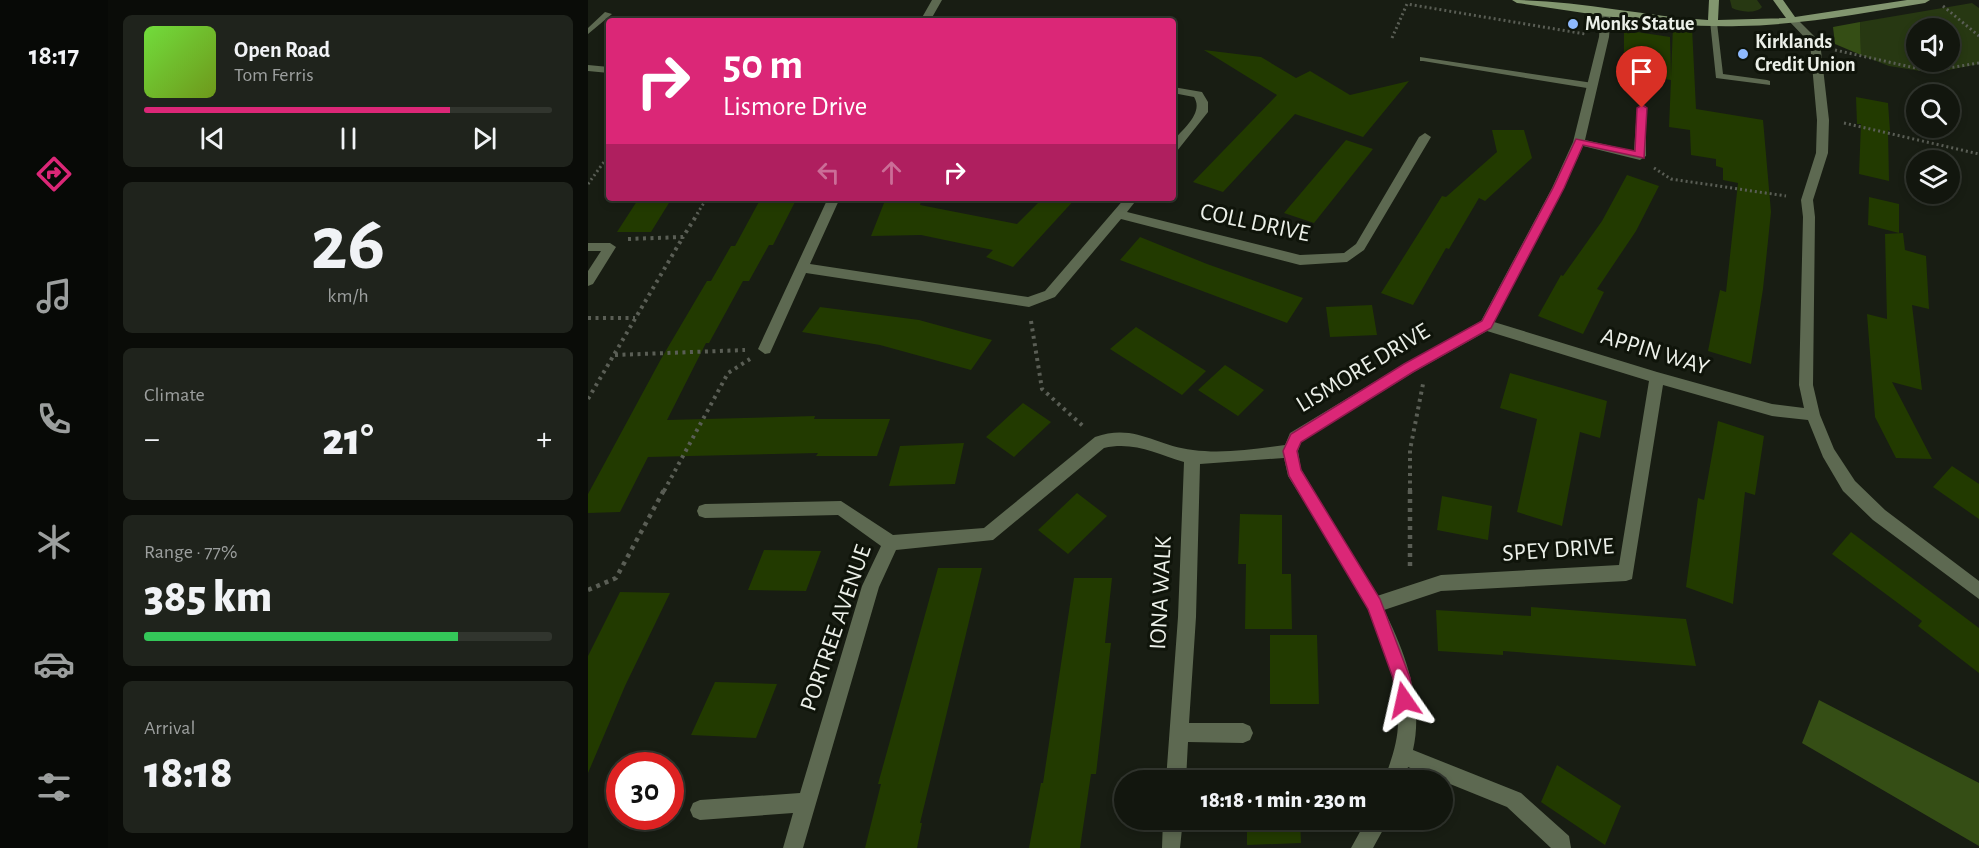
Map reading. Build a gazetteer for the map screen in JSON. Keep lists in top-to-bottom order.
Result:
{
  "streets": {
    "street": [
      "COLL DRIVE",
      "APPIN WAY",
      "LISMORE DRIVE",
      "SPEY DRIVE",
      "IONA WALK",
      "PORTREE AVENUE"
    ]
  },
  "crossings": [
    ["APPIN WAY", "LISMORE DRIVE"],
    ["APPIN WAY", "SPEY DRIVE"],
    ["LISMORE DRIVE", "SPEY DRIVE"]
  ],
  "places": ["Monks Statue", "Kirklands Credit Union"],
  "page": {
    "tabs": "18:17",
    "turn": ["50 m", "Lismore Drive"],
    "song": ["Open Road", "Tom Ferris"],
    "tile": [
      ["26", "km/h"],
      "Climate",
      ["Range · 77%", "385 km"],
      ["Arrival", "18:18"]
    ],
    "heat": ["−", "21°", "+"],
    "limit": "30",
    "trip": "18:18 · 1 min · 230 m"
  }
}
